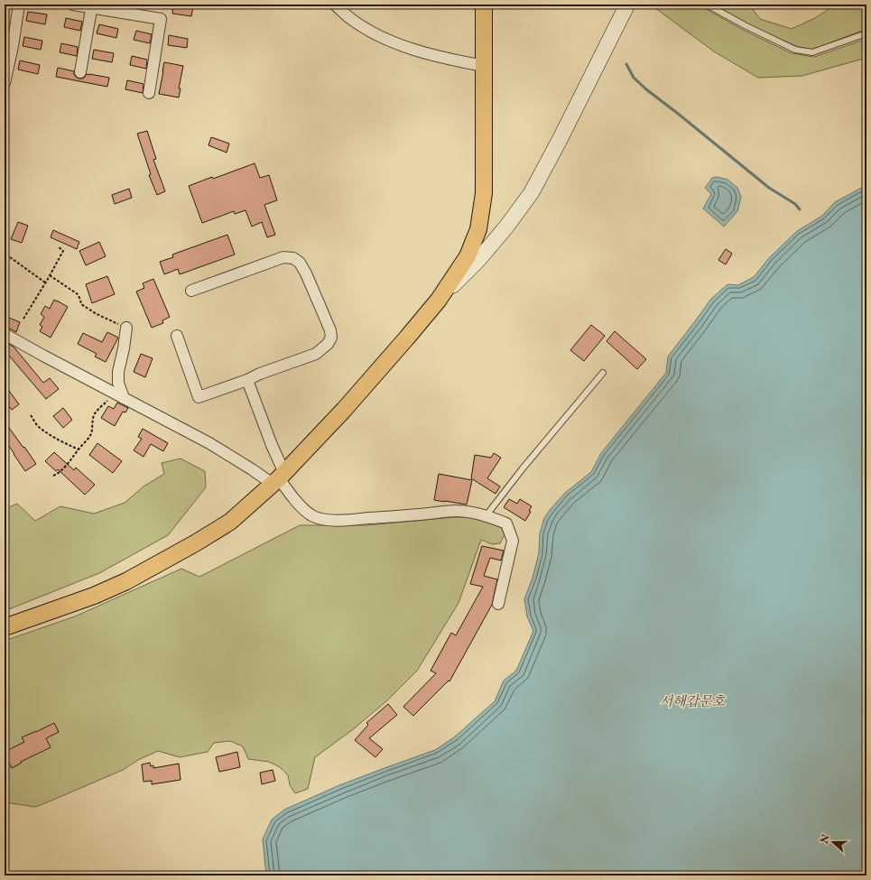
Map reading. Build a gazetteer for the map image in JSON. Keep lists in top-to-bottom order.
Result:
{
  "water": ["서해갑문호"],
  "north": "left"
}
